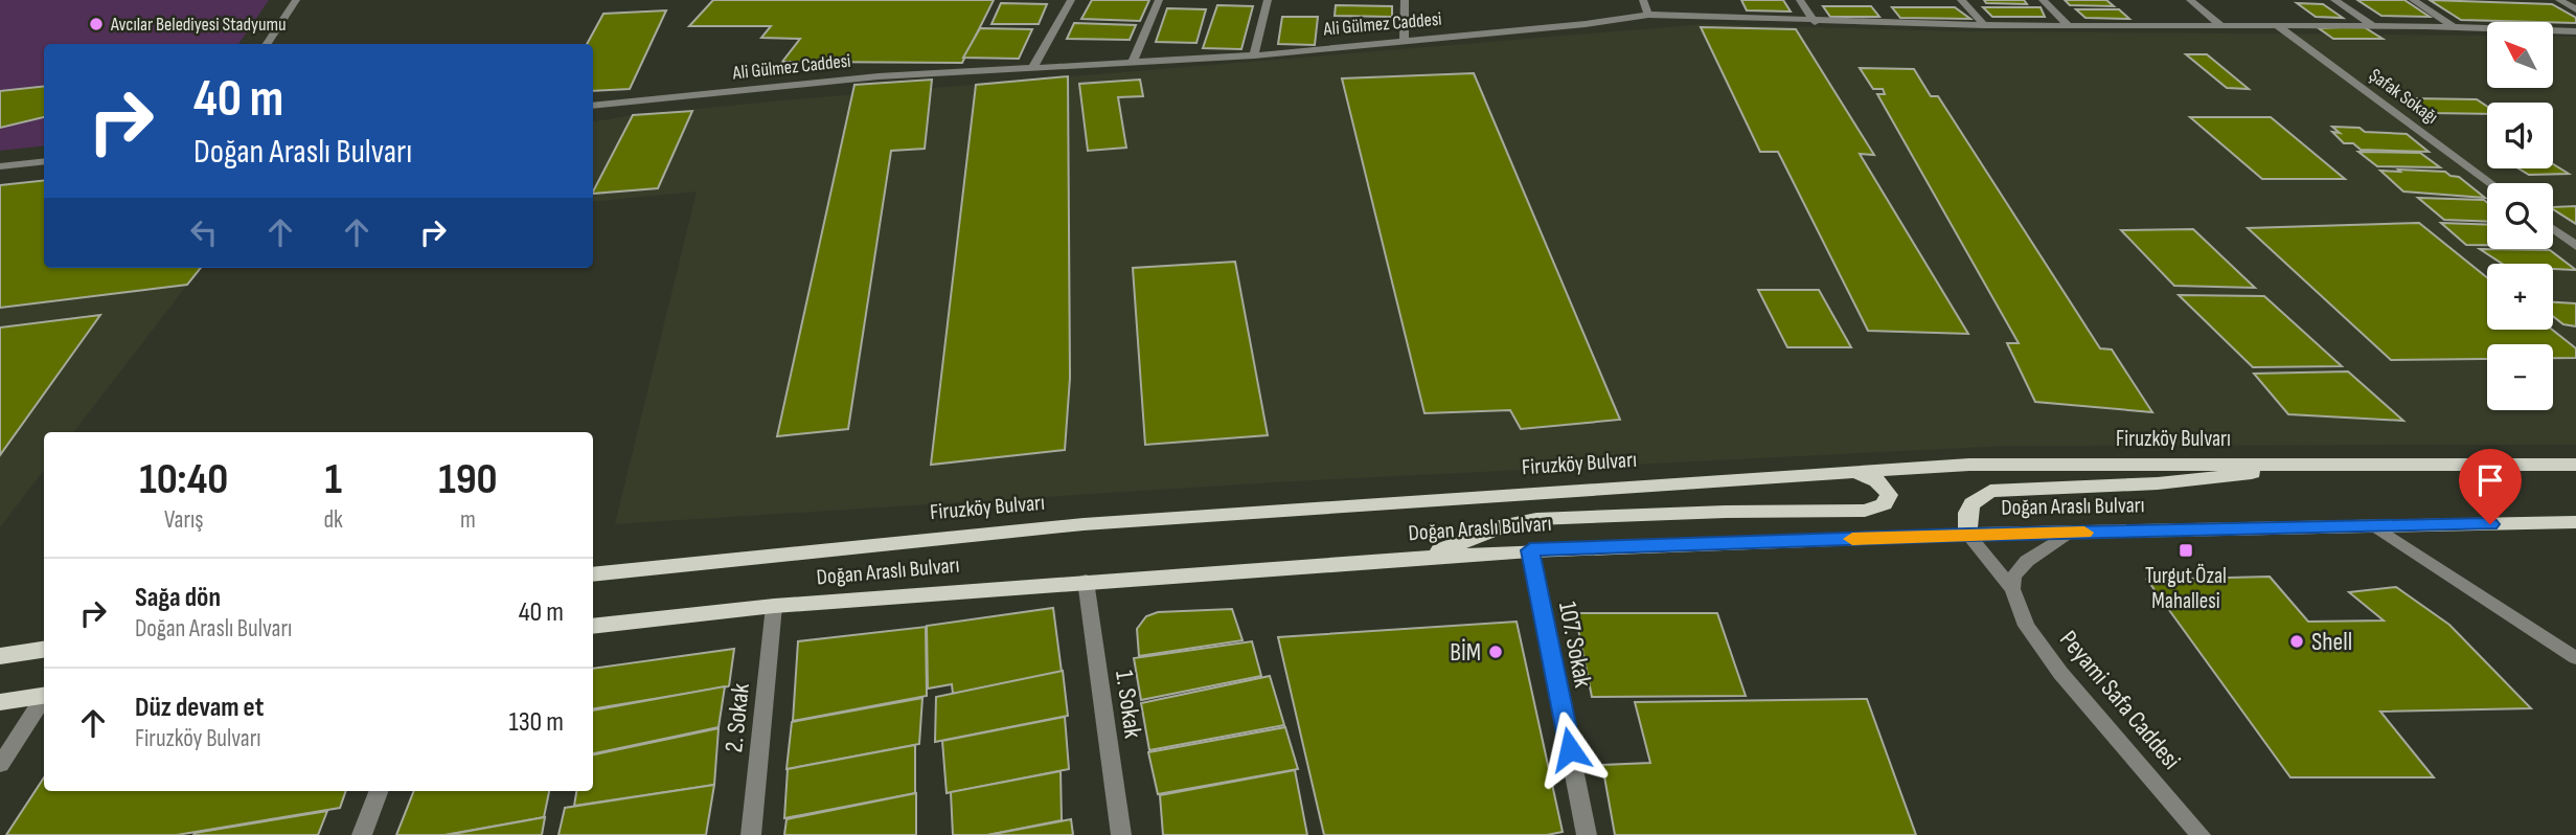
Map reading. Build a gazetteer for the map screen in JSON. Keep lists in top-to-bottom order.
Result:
{
  "streets": {
    "main road": ["Firuzköy Bulvarı", "Doğan Araslı Bulvarı"],
    "street": [
      "Ali Gülmez Caddesi",
      "Şafak Sokağı",
      "107. Sokak",
      "Peyami Safa Caddesi",
      "1. Sokak",
      "2. Sokak"
    ]
  },
  "crossings": [
    ["Ali Gülmez Caddesi", "Şafak Sokağı"],
    ["Doğan Araslı Bulvarı", "107. Sokak"],
    ["Doğan Araslı Bulvarı", "Peyami Safa Caddesi"],
    ["Doğan Araslı Bulvarı", "1. Sokak"],
    ["Doğan Araslı Bulvarı", "2. Sokak"]
  ],
  "places": {
    "other": ["Avcılar Belediyesi Stadyumu", "Shell", "BİM"],
    "transit": ["Turgut Özal Mahallesi"]
  },
  "north": "top left",
  "page": {
    "map_buttons": ["+", "−"],
    "turn": ["40 m", "Doğan Araslı Bulvarı"],
    "eta": [
      "10:40",
      "Varış",
      "1",
      "dk",
      "190",
      "m"
    ],
    "list": [
      {
        "name": "Sağa dön",
        "note": "Doğan Araslı Bulvarı",
        "value": "40 m"
      },
      {
        "name": "Düz devam et",
        "note": "Firuzköy Bulvarı",
        "value": "130 m"
      }
    ]
  }
}
